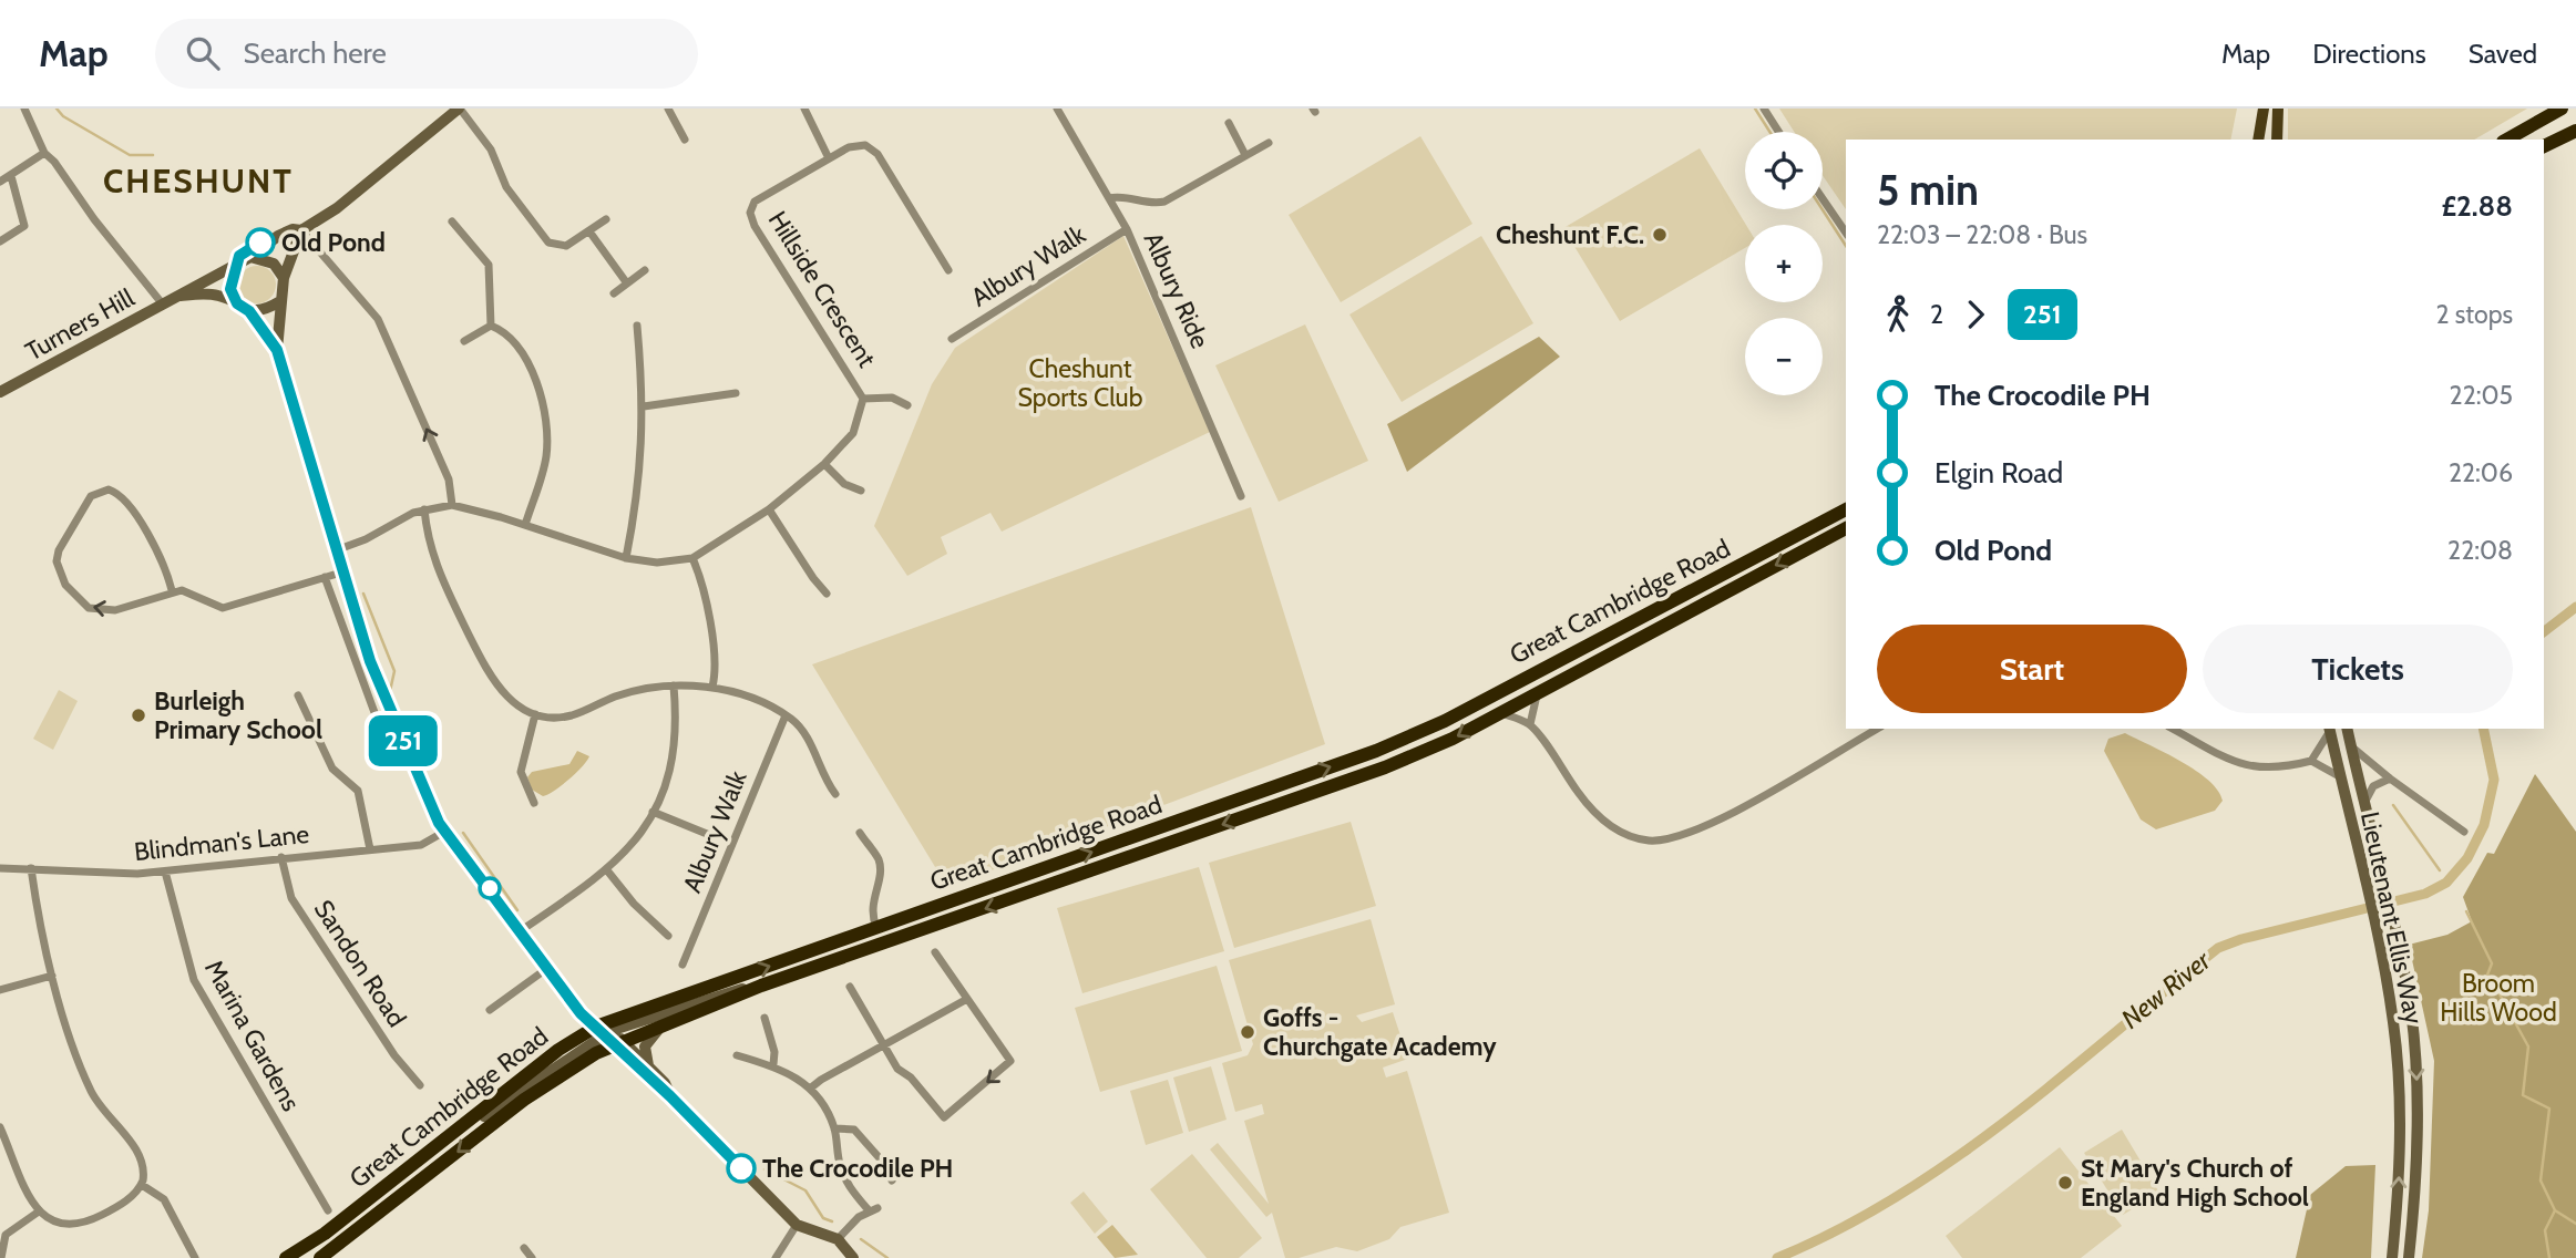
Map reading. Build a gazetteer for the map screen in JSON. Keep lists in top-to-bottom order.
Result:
{
  "streets": {
    "highway": ["Great Cambridge Road"],
    "main road": ["Turners Hill", "Lieutenant Ellis Way"],
    "street": [
      "Albury Walk",
      "Hillside Crescent",
      "Albury Ride",
      "Blindman's Lane",
      "Sandon Road",
      "Marina Gardens"
    ]
  },
  "crossings": [
    ["Albury Walk", "Albury Ride"],
    ["Blindman's Lane", "Sandon Road"],
    ["Blindman's Lane", "Marina Gardens"]
  ],
  "districts": ["CHESHUNT"],
  "water": ["New River"],
  "parks": ["Cheshunt Sports Club", "Broom Hills Wood"],
  "places": [
    "Cheshunt F.C.",
    "Old Pond",
    "Burleigh Primary School",
    "Goffs - Churchgate Academy",
    "The Crocodile PH",
    "St Mary's Church of England High School"
  ],
  "lines": ["bus line 251"],
  "page": {
    "header": "Map",
    "search": "Search here",
    "nav": ["Map", "Directions", "Saved"],
    "on_map": "251",
    "map_buttons": ["+", "−"],
    "heading": ["5 min", "22:03 – 22:08 · Bus", "£2.88"],
    "legs": ["2", "251", "2 stops"],
    "list": [
      {
        "name": "The Crocodile PH",
        "value": "22:05"
      },
      {
        "name": "Elgin Road",
        "value": "22:06"
      },
      {
        "name": "Old Pond",
        "value": "22:08"
      }
    ],
    "buttons": ["Start", "Tickets"]
  }
}
